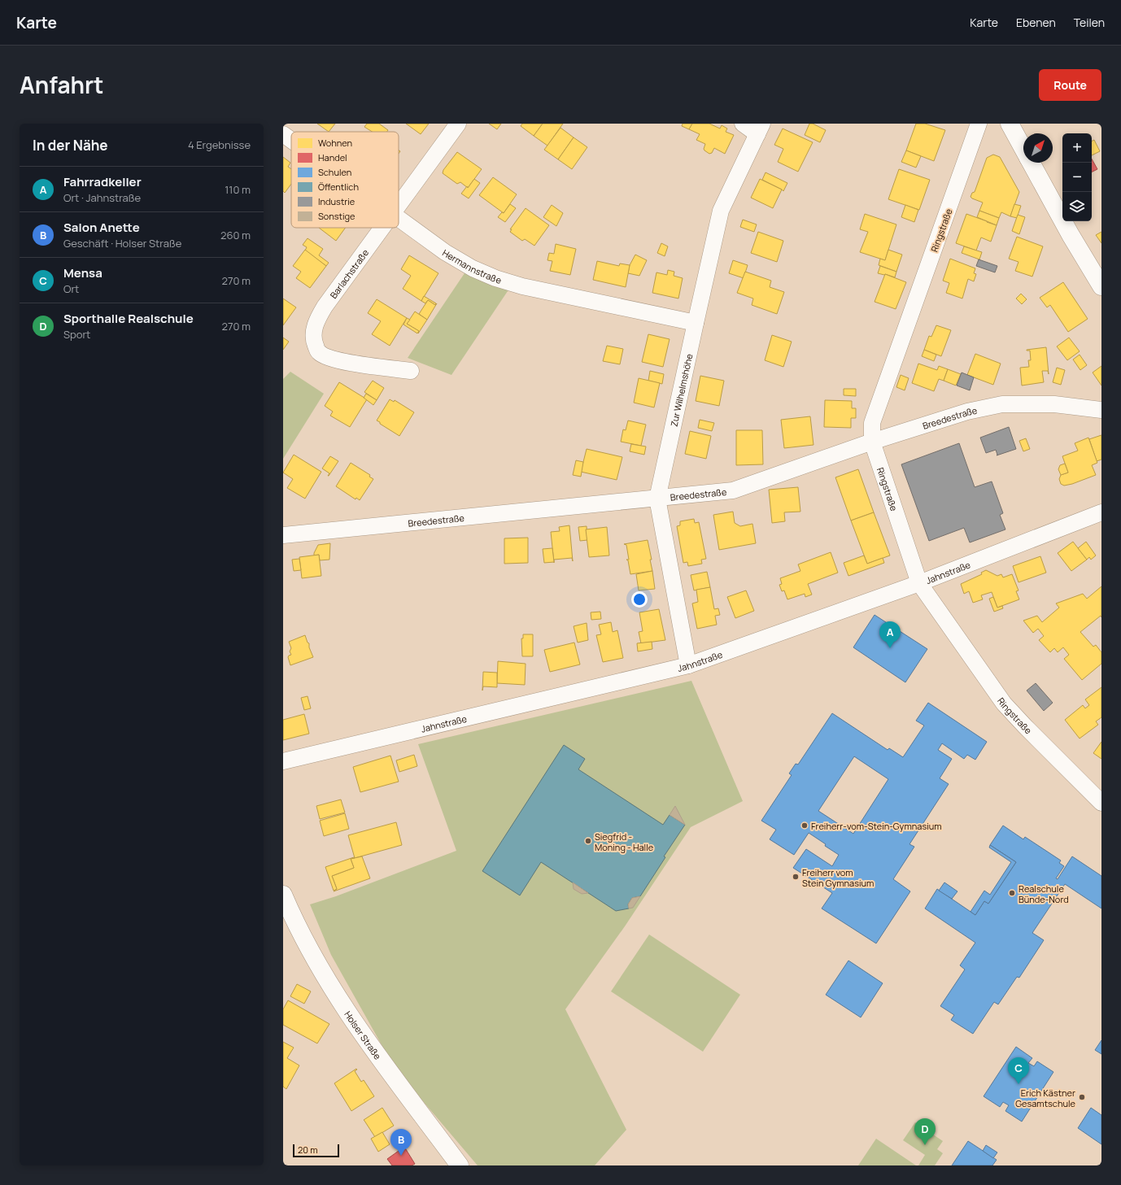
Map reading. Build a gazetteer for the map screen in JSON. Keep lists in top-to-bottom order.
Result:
{
  "streets": {
    "main road": ["Holser Straße"],
    "street": [
      "Ringstraße",
      "Hermannstraße",
      "Barlachstraße",
      "Zur Wilhelmshöhe",
      "Breedestraße",
      "Jahnstraße"
    ]
  },
  "crossings": [
    ["Ringstraße", "Breedestraße"],
    ["Ringstraße", "Jahnstraße"],
    ["Hermannstraße", "Zur Wilhelmshöhe"],
    ["Zur Wilhelmshöhe", "Breedestraße"],
    ["Zur Wilhelmshöhe", "Jahnstraße"]
  ],
  "places": [
    "Freiherr-vom-Stein-Gymnasium",
    "Siegfrid - Moning - Halle",
    "Freiherr vom Stein Gymnasium",
    "Realschule Bünde-Nord",
    "Erich Kästner Gesamtschule"
  ],
  "legend": [
    "Wohnen",
    "Handel",
    "Schulen",
    "Öffentlich",
    "Industrie",
    "Sonstige"
  ],
  "scale_bar": "20 m",
  "north": "top right",
  "page": {
    "header": "Karte",
    "nav": ["Karte", "Ebenen", "Teilen"],
    "title": "Anfahrt",
    "buttons": "Route",
    "heading": ["In der Nähe", "4 Ergebnisse"],
    "map_buttons": ["+", "−"],
    "list": [
      {
        "mark": "A",
        "name": "Fahrradkeller",
        "note": "Ort · Jahnstraße",
        "value": "110 m"
      },
      {
        "mark": "B",
        "name": "Salon Anette",
        "note": "Geschäft · Holser Straße",
        "value": "260 m"
      },
      {
        "mark": "C",
        "name": "Mensa",
        "note": "Ort",
        "value": "270 m"
      },
      {
        "mark": "D",
        "name": "Sporthalle Realschule",
        "note": "Sport",
        "value": "270 m"
      }
    ],
    "pins": [
      "A",
      "C",
      "D",
      "B"
    ],
    "scale": "20 m"
  }
}
